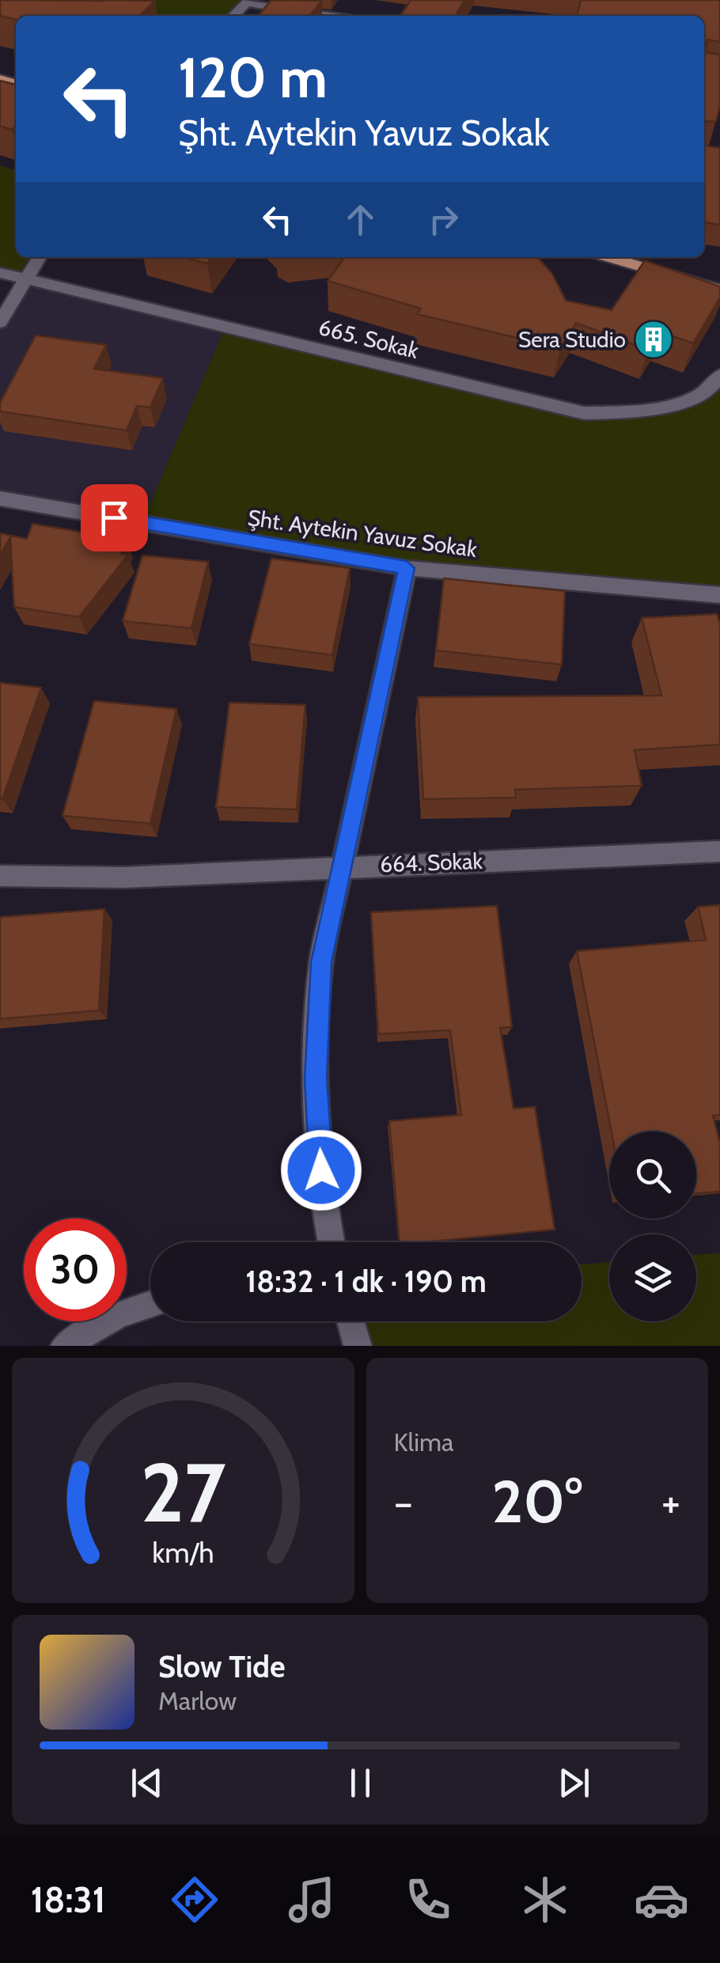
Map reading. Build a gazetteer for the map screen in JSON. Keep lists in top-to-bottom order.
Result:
{
  "streets": {
    "street": ["665. Sokak", "Şht. Aytekin Yavuz Sokak", "664. Sokak"]
  },
  "places": {
    "building": ["Sera Studio"]
  },
  "page": {
    "turn": ["120 m", "Şht. Aytekin Yavuz Sokak"],
    "limit": "30",
    "trip": "18:32 · 1 dk · 190 m",
    "tile": "Klima",
    "heat": ["−", "20°", "+"],
    "song": ["Slow Tide", "Marlow"],
    "tabs": "18:31",
    "gauge": ["27", "km/h"]
  }
}
